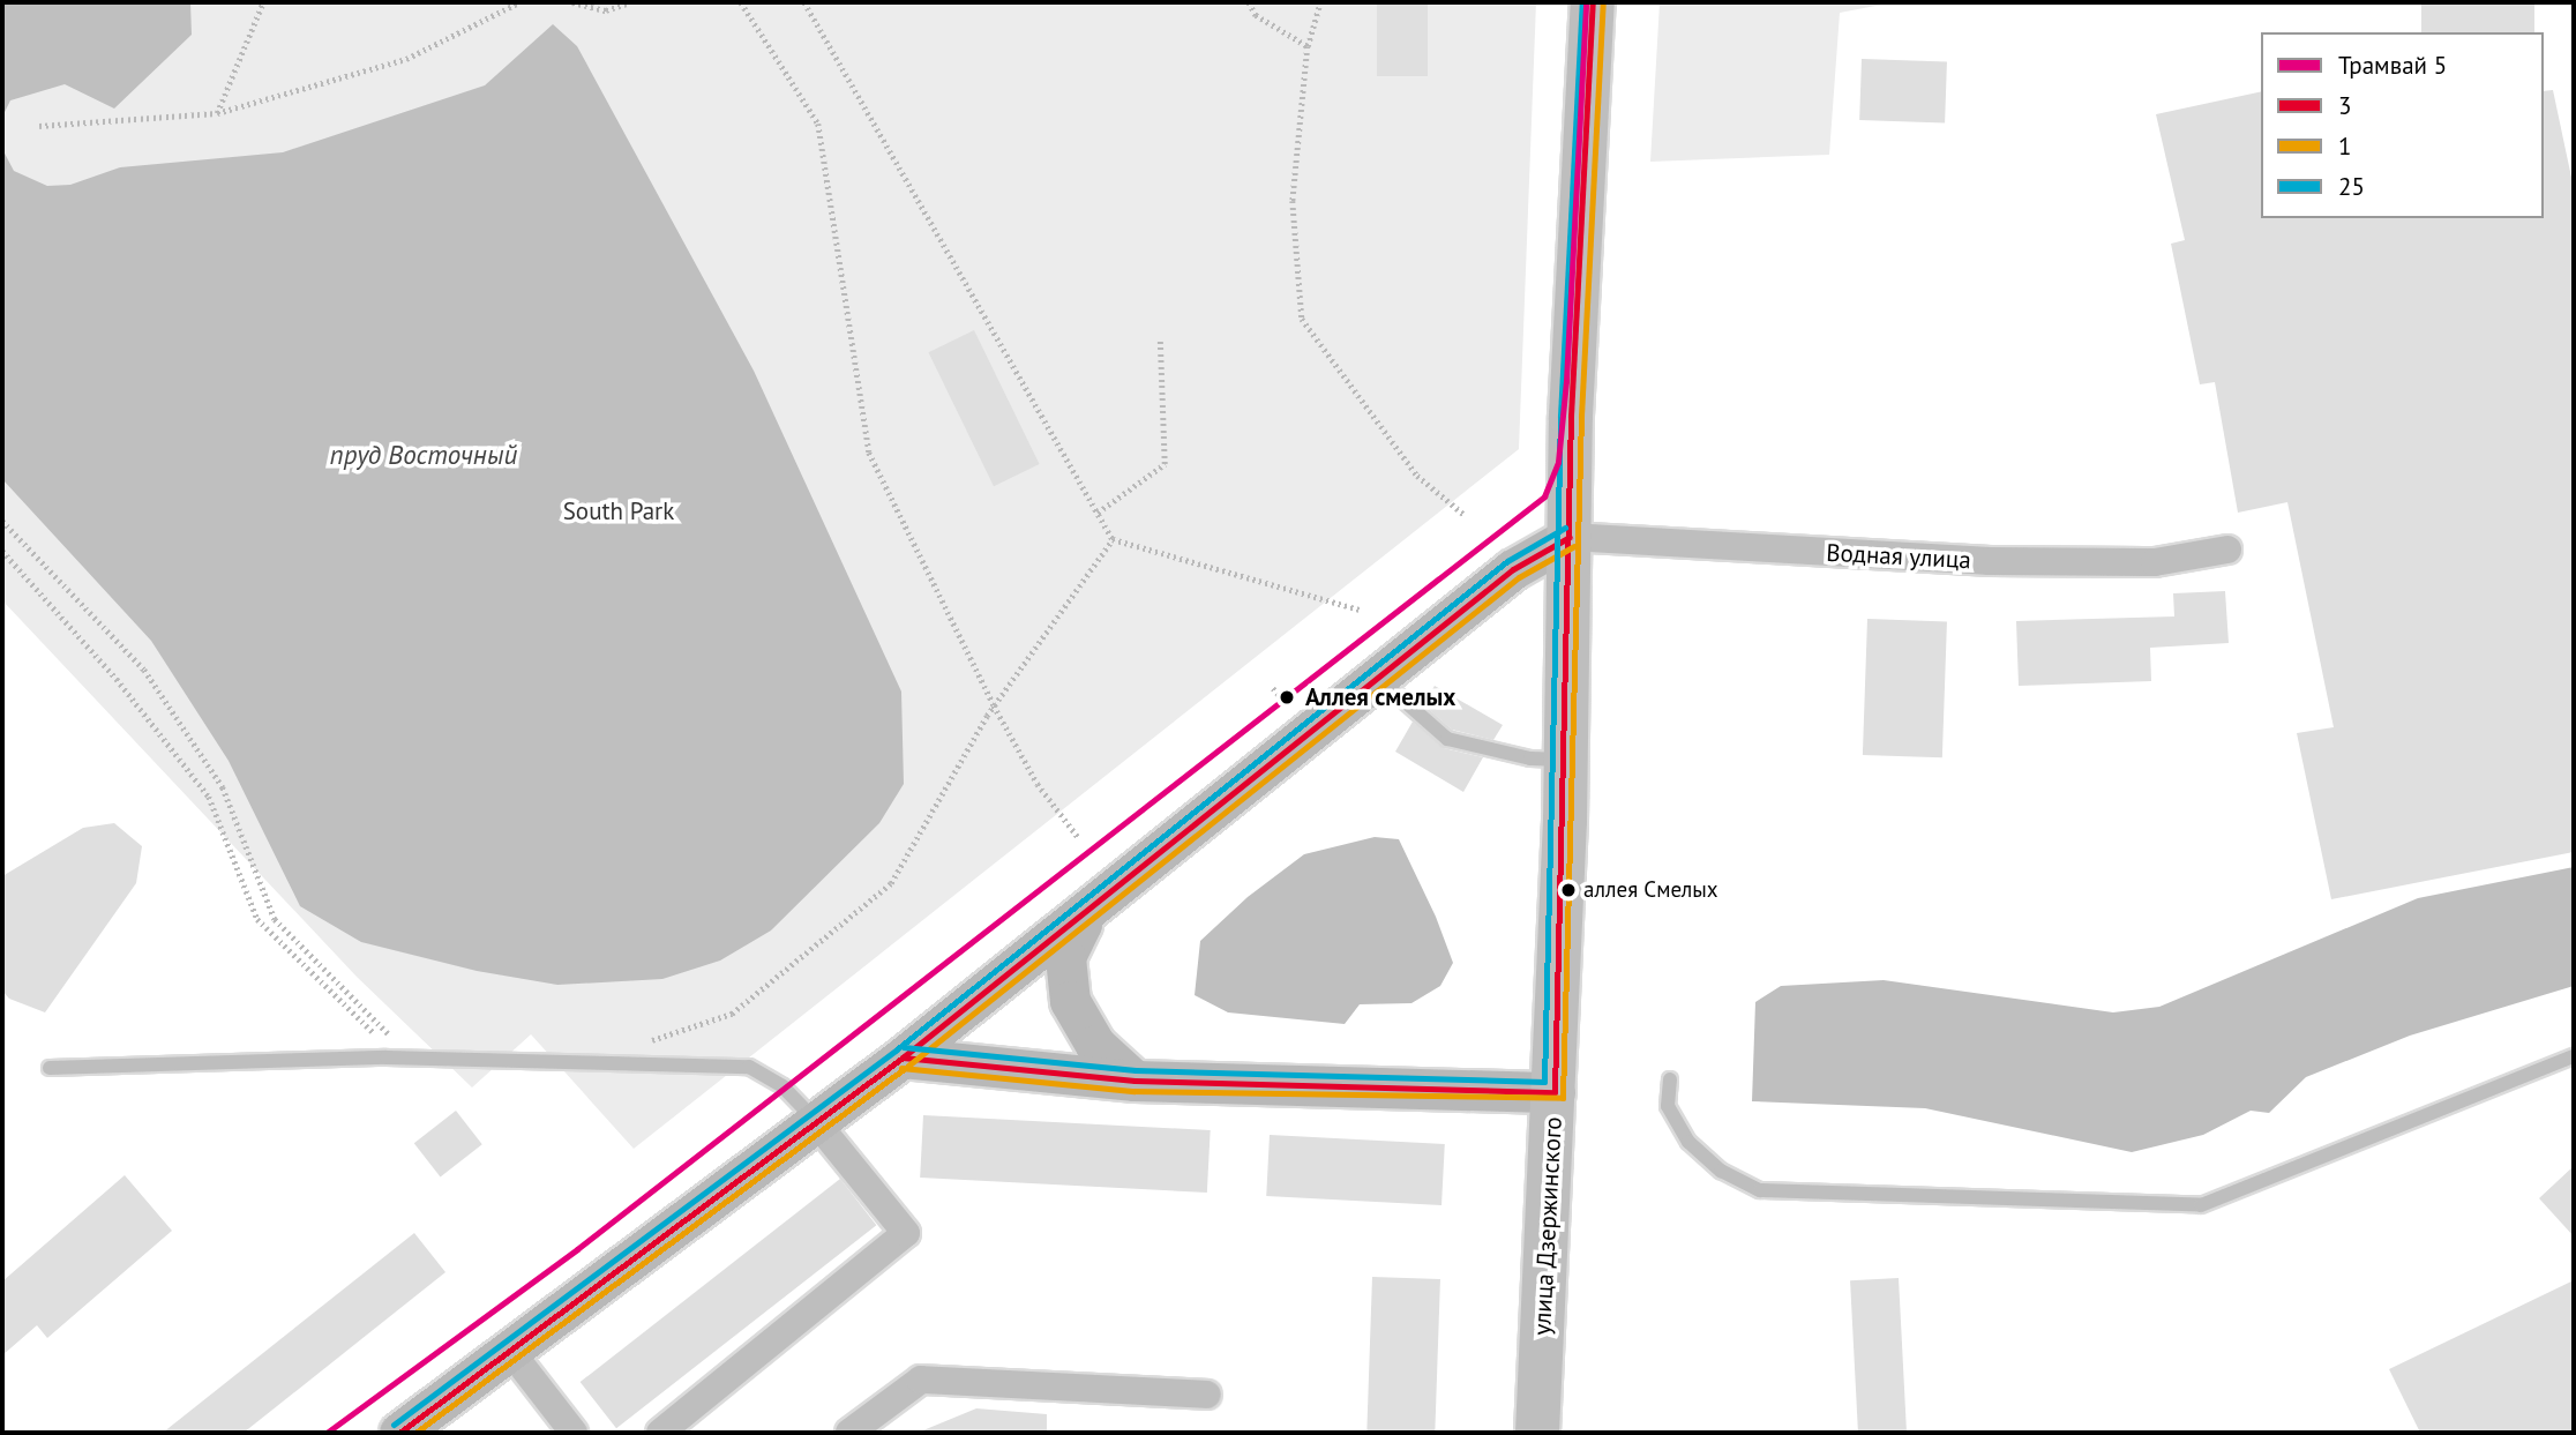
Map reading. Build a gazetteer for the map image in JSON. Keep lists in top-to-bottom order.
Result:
{
  "streets": {
    "main road": ["улица Дзержинского"],
    "street": ["Водная улица"]
  },
  "crossings": [
    ["Водная улица", "улица Дзержинского"]
  ],
  "water": ["пруд Восточный"],
  "parks": ["South Park"],
  "places": ["Аллея смелых", "аллея Смелых"],
  "lines": [
    "tram line 5",
    "transit line 3",
    "transit line 1",
    "transit line 25"
  ],
  "legend": [
    "Трамвай 5",
    "3",
    "1",
    "25"
  ]
}
